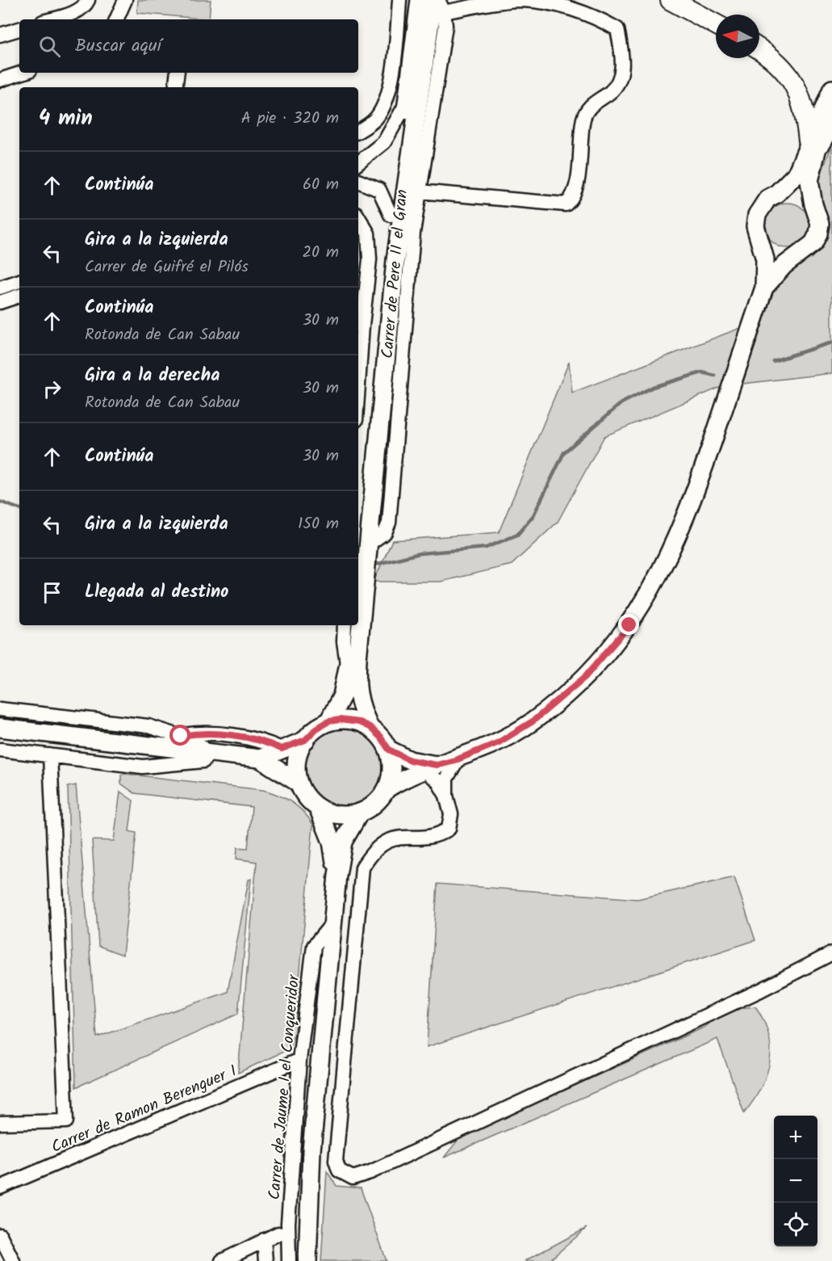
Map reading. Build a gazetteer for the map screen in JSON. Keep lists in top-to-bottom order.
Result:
{
  "streets": {
    "street": ["Carrer de Pere II el Gran", "Carrer de Jaume I el Conqueridor", "Carrer de Ramon Berenguer I"]
  },
  "crossings": [
    ["Carrer de Jaume I el Conqueridor", "Carrer de Ramon Berenguer I"]
  ],
  "north": "left",
  "page": {
    "search": "Buscar aquí",
    "heading": ["4 min", "A pie · 320 m"],
    "list": [
      ["Continúa", "60 m"],
      ["Gira a la izquierda", "Carrer de Guifré el Pilós", "20 m"],
      ["Continúa", "Rotonda de Can Sabau", "30 m"],
      ["Gira a la derecha", "Rotonda de Can Sabau", "30 m"],
      ["Continúa", "30 m"],
      ["Gira a la izquierda", "150 m"],
      "Llegada al destino"
    ],
    "map_buttons": ["+", "−"]
  }
}
